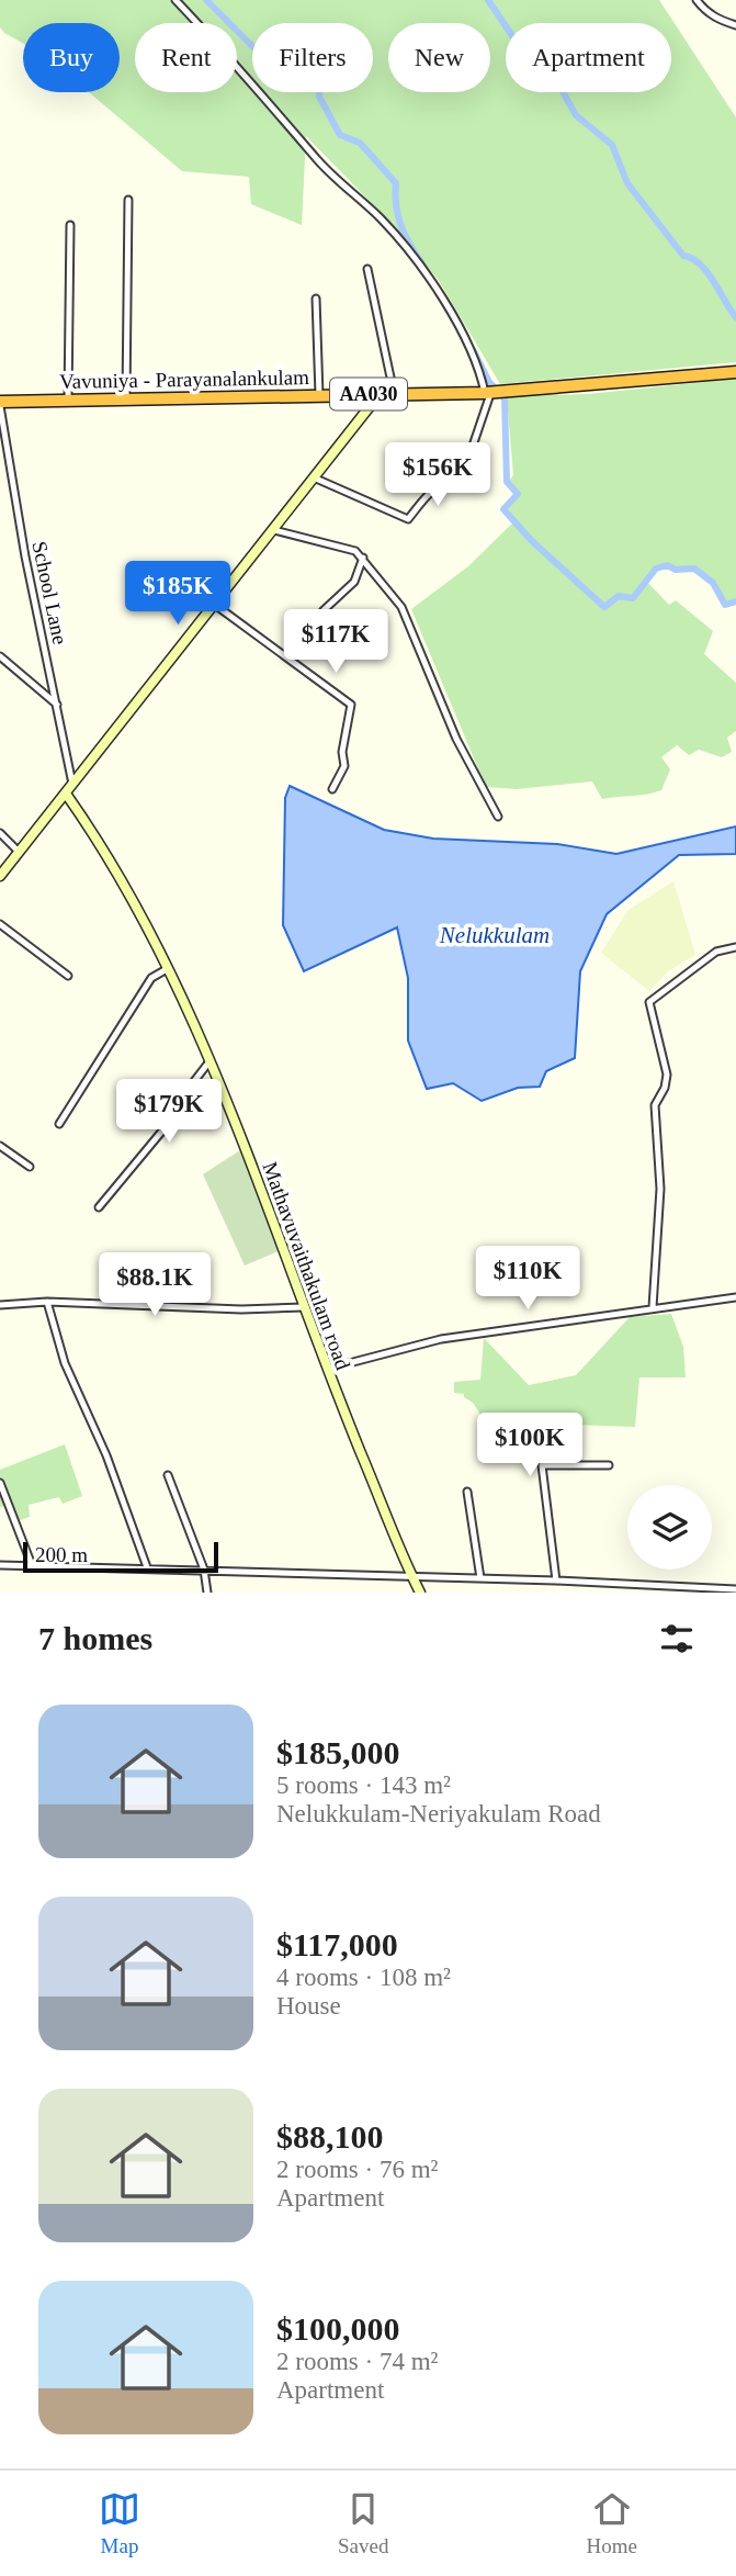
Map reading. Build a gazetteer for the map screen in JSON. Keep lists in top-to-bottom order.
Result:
{
  "streets": {
    "highway": ["Vavuniya - Parayanalankulam", "AA030"],
    "street": ["School Lane", "Mathavuvaithakulam road"]
  },
  "crossings": [
    ["Vavuniya - Parayanalankulam", "School Lane"]
  ],
  "water": ["Nelukkulam"],
  "scale_bar": "200 m",
  "page": {
    "chip": [
      "Buy",
      "Rent",
      "Filters",
      "New",
      "Apartment"
    ],
    "price": [
      "$156K",
      "$185K",
      "$117K",
      "$179K",
      "$110K",
      "$88.1K",
      "$100K"
    ],
    "scale": "200 m",
    "heading": "7 homes",
    "list": [
      {
        "name": "$185,000",
        "note": "5 rooms · 143 m² · Nelukkulam-Neriyakulam Road"
      },
      {
        "name": "$117,000",
        "note": "4 rooms · 108 m² · House"
      },
      {
        "name": "$88,100",
        "note": "2 rooms · 76 m² · Apartment"
      },
      {
        "name": "$100,000",
        "note": "2 rooms · 74 m² · Apartment"
      }
    ],
    "tabs": ["Map", "Saved", "Home"]
  }
}
